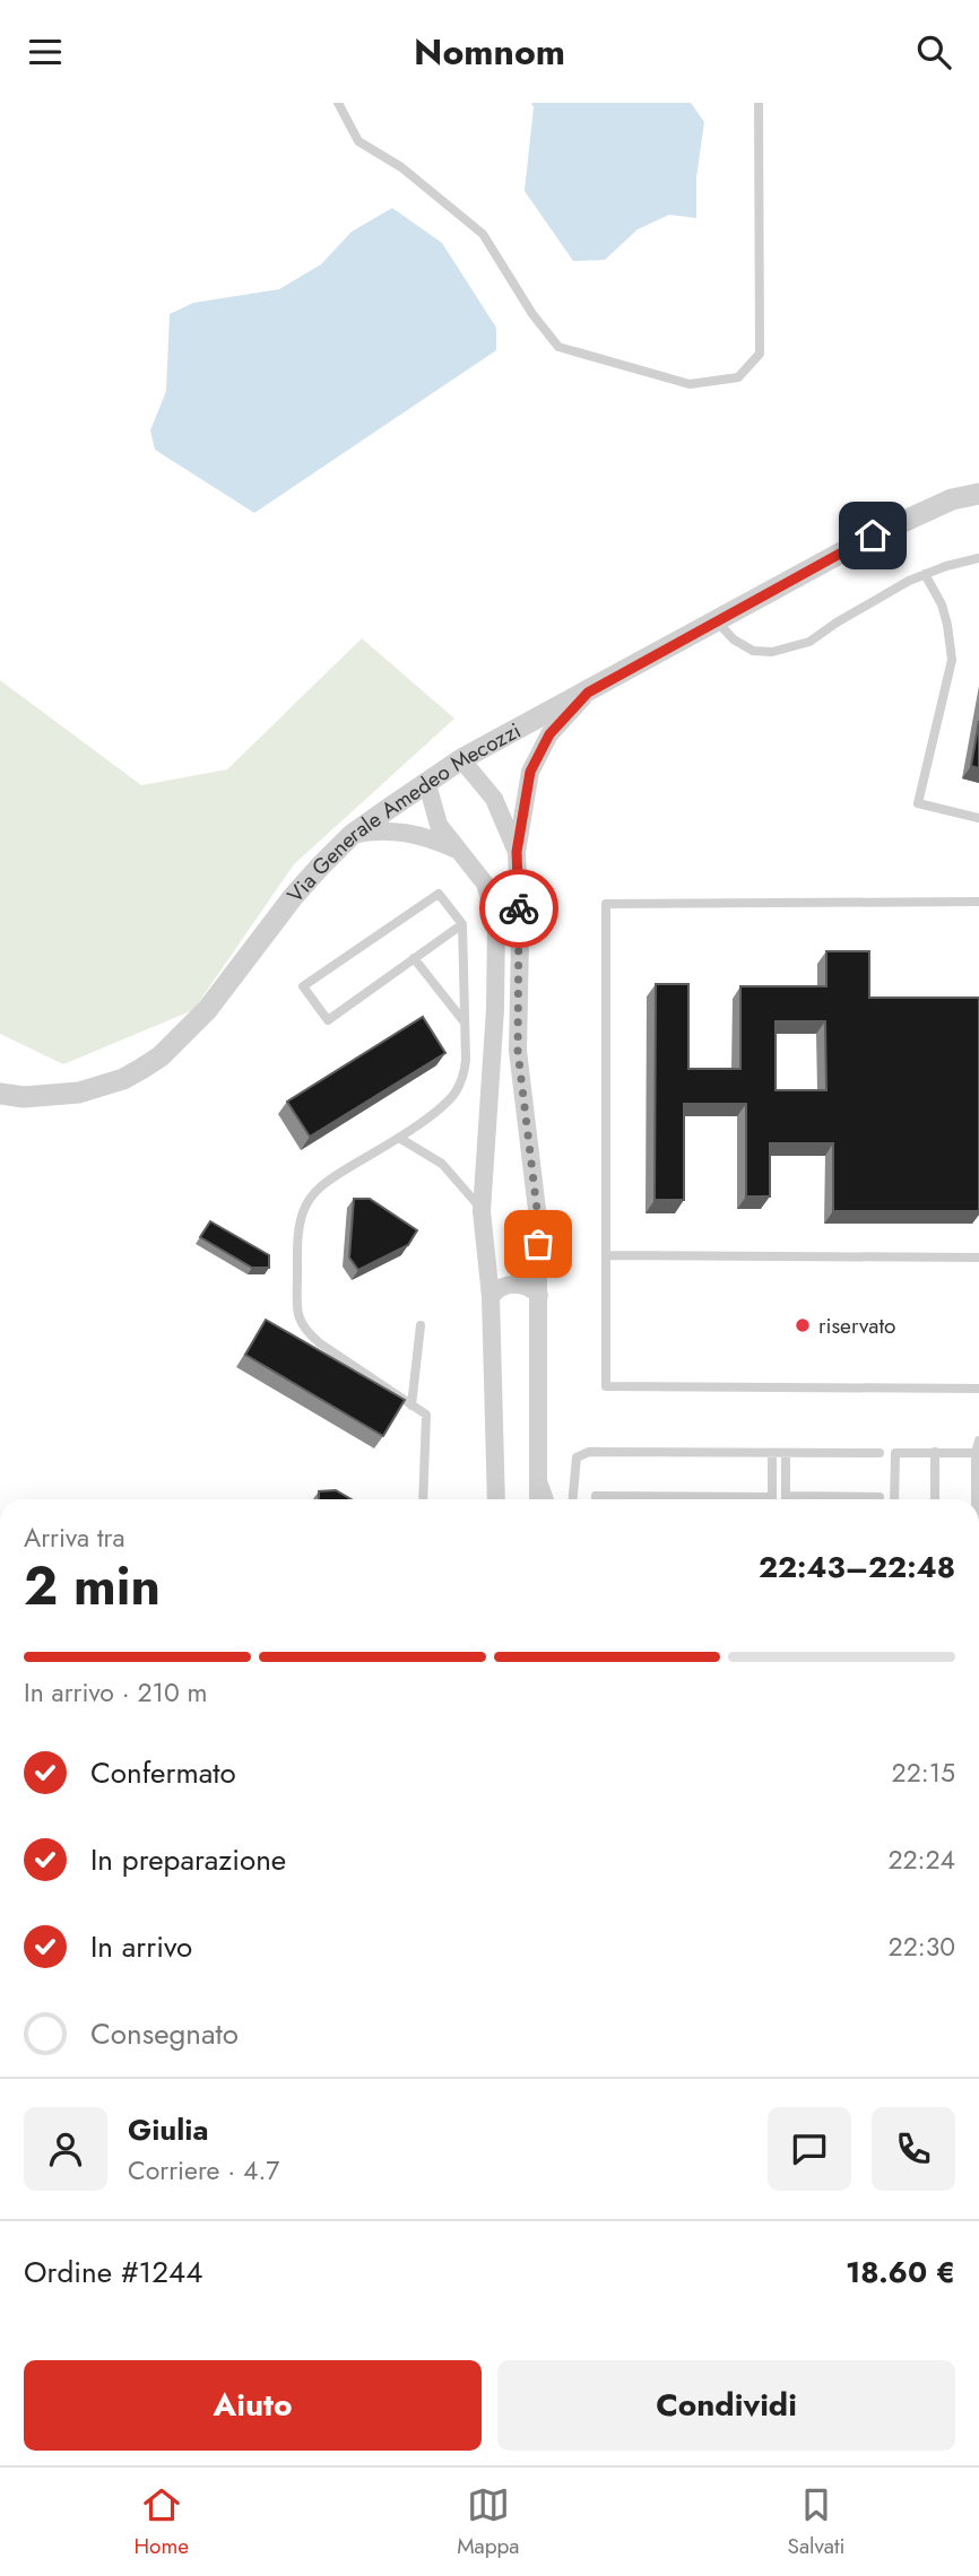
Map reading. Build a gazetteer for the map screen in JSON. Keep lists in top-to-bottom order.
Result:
{
  "streets": {
    "street": ["Via Generale Amedeo Mecozzi"]
  },
  "places": ["riservato"],
  "page": {
    "header": "Nomnom",
    "heading": ["2 min", "Arriva tra", "22:43–22:48"],
    "panel": [
      "Giulia",
      "Corriere · 4.7",
      "Ordine #1244",
      "18.60 €"
    ],
    "bar": "In arrivo · 210 m",
    "list": [
      ["Confermato", "22:15"],
      ["In preparazione", "22:24"],
      ["In arrivo", "22:30"],
      "Consegnato"
    ],
    "buttons": ["Aiuto", "Condividi"],
    "tabs": ["Home", "Mappa", "Salvati"]
  }
}
